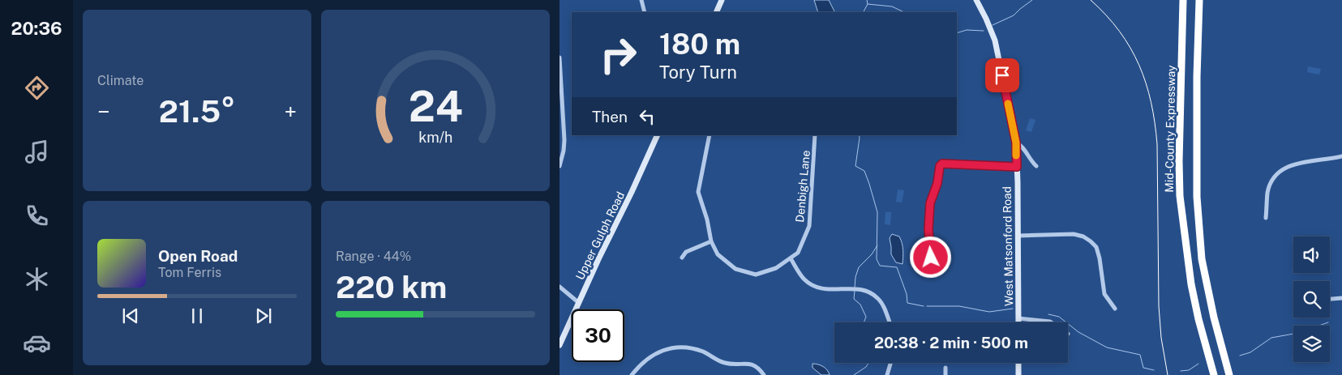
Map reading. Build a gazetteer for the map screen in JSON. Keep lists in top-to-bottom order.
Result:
{
  "streets": {
    "highway": ["Mid-County Expressway"],
    "main road": ["Upper Gulph Road", "West Matsonford Road"],
    "street": ["Denbigh Lane"]
  },
  "page": {
    "tabs": "20:36",
    "tile": [
      "Climate",
      ["Range · 44%", "220 km"]
    ],
    "turn": ["180 m", "Tory Turn"],
    "heat": ["−", "21.5°", "+"],
    "then": "Then",
    "song": ["Open Road", "Tom Ferris"],
    "limit": "30",
    "trip": "20:38 · 2 min · 500 m",
    "gauge": ["24", "km/h"]
  }
}
